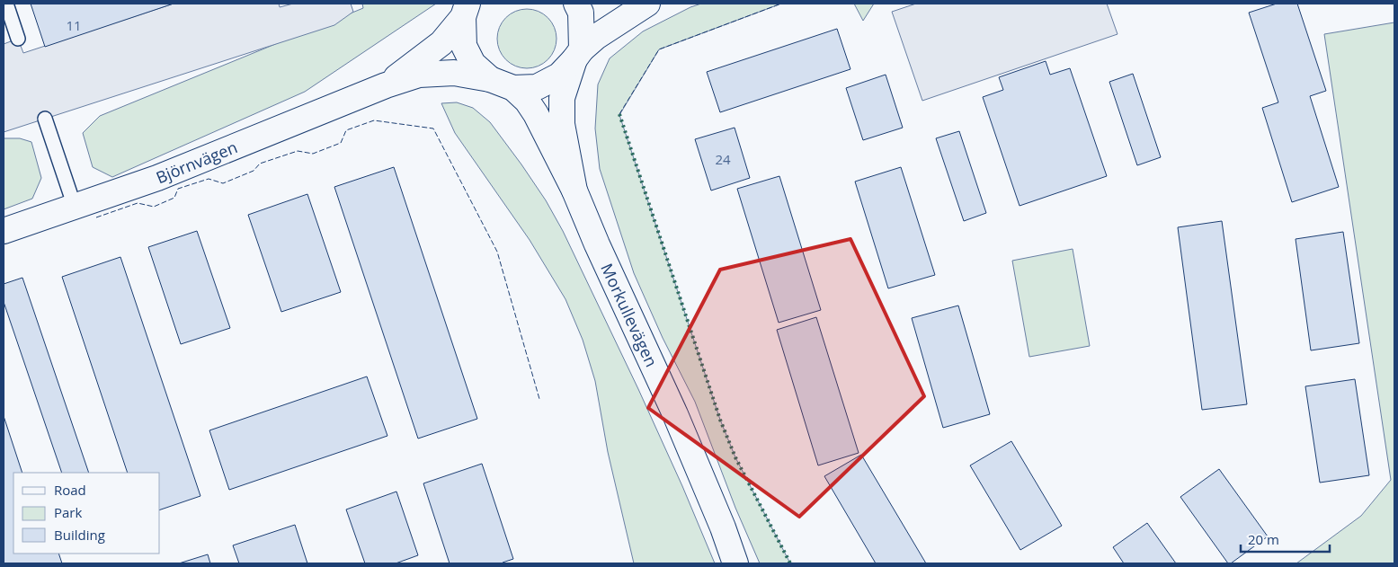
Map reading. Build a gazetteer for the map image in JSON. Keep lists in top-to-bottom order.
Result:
{
  "streets": {
    "street": ["Björnvägen", "Morkullevägen"]
  },
  "crossings": [
    ["Björnvägen", "Morkullevägen"]
  ],
  "house_numbers": ["11", "24"],
  "legend": ["Road", "Park", "Building"],
  "scale_bar": "20 m"
}
